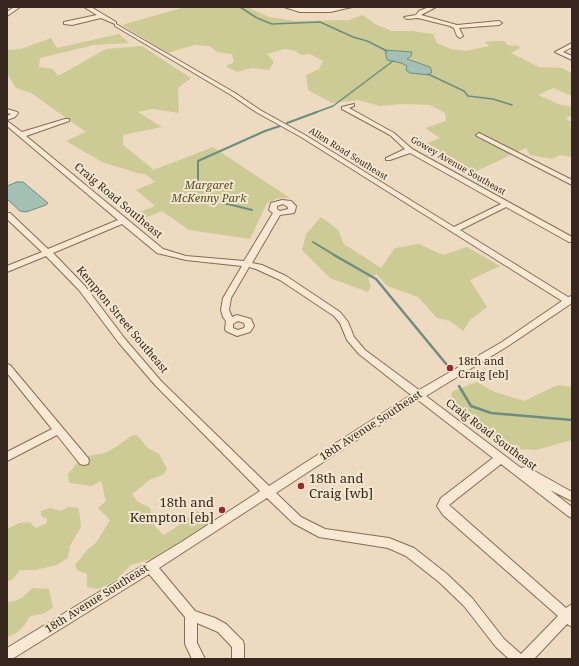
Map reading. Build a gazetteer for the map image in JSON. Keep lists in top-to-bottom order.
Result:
{
  "streets": {
    "street": [
      "Allen Road Southeast",
      "Gowey Avenue Southeast",
      "Craig Road Southeast",
      "Kempton Street Southeast",
      "18th Avenue Southeast"
    ]
  },
  "crossings": [
    ["Allen Road Southeast", "18th Avenue Southeast"],
    ["Craig Road Southeast", "18th Avenue Southeast"],
    ["Kempton Street Southeast", "18th Avenue Southeast"]
  ],
  "parks": ["Margaret McKenny Park"],
  "places": ["18th and Craig [eb]", "18th and Craig [wb]", "18th and Kempton [eb]"]
}
